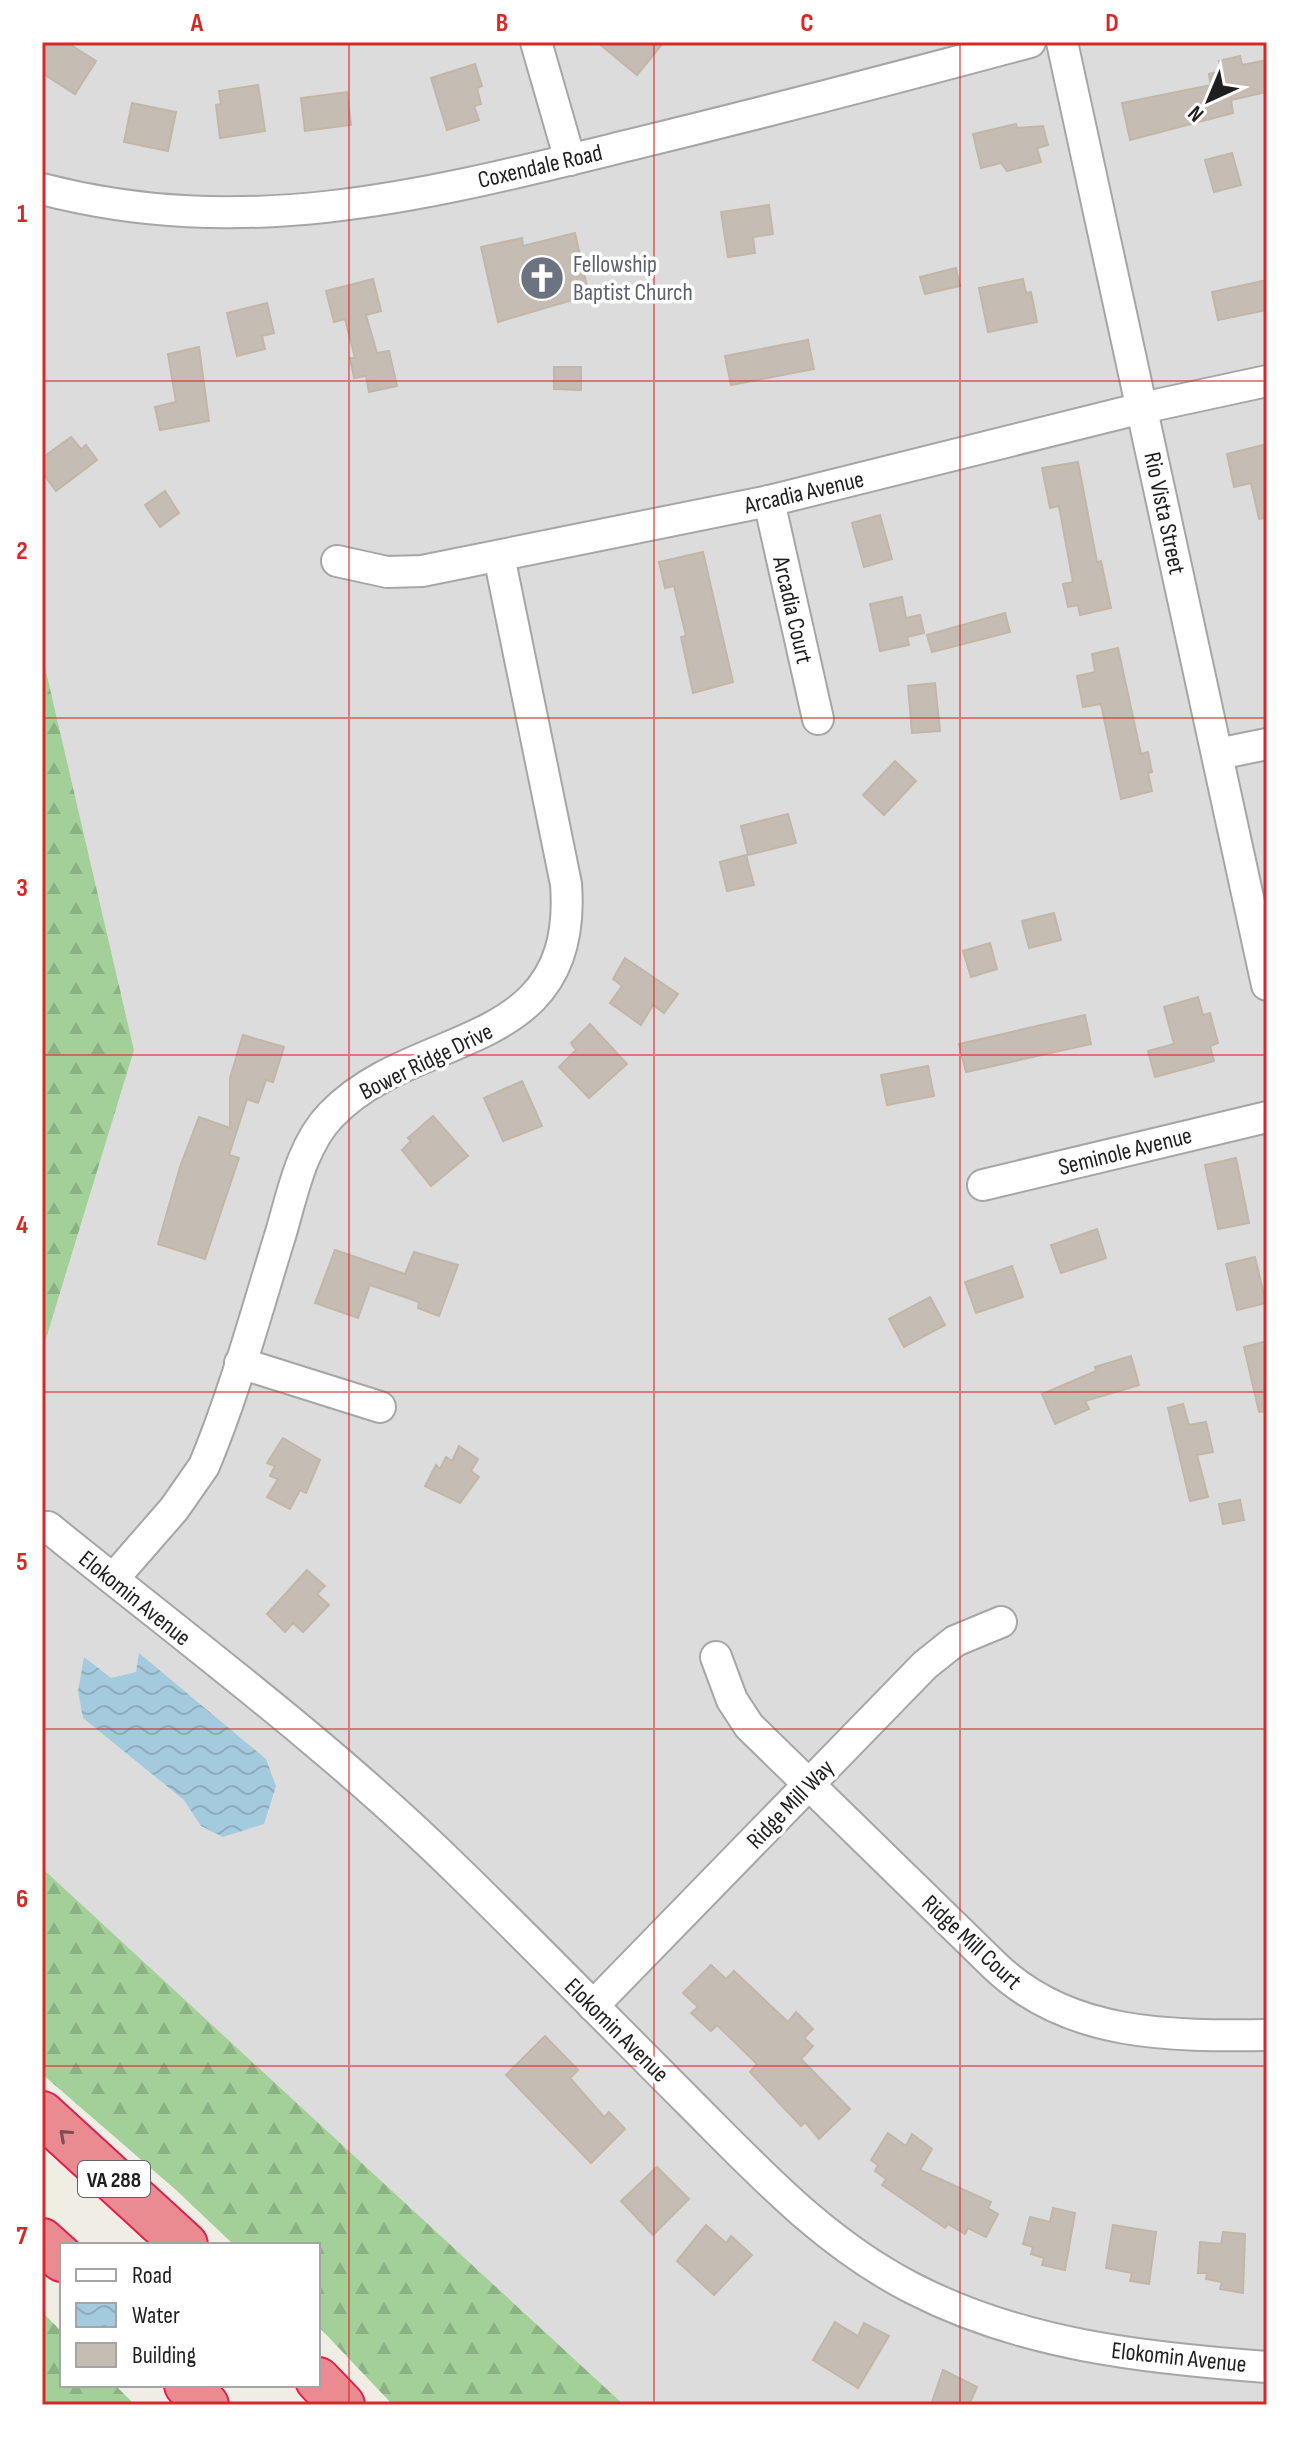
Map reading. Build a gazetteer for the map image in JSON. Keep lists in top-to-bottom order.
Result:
{
  "streets": {
    "highway": ["VA 288"],
    "street": [
      "Coxendale Road",
      "Arcadia Avenue",
      "Rio Vista Street",
      "Arcadia Court",
      "Bower Ridge Drive",
      "Seminole Avenue",
      "Elokomin Avenue",
      "Ridge Mill Way",
      "Ridge Mill Court"
    ]
  },
  "crossings": [
    ["Arcadia Avenue", "Rio Vista Street"],
    ["Arcadia Avenue", "Arcadia Court"],
    ["Arcadia Avenue", "Bower Ridge Drive"],
    ["Bower Ridge Drive", "Elokomin Avenue"],
    ["Elokomin Avenue", "Ridge Mill Way"],
    ["Ridge Mill Way", "Ridge Mill Court"]
  ],
  "places": {
    "church": ["Fellowship Baptist Church"]
  },
  "legend": ["Road", "Water", "Building"],
  "north": "bottom left",
  "grid": {
    "columns": [
      "A",
      "B",
      "C",
      "D"
    ],
    "rows": [
      "1",
      "2",
      "3",
      "4",
      "5",
      "6",
      "7"
    ]
  }
}
